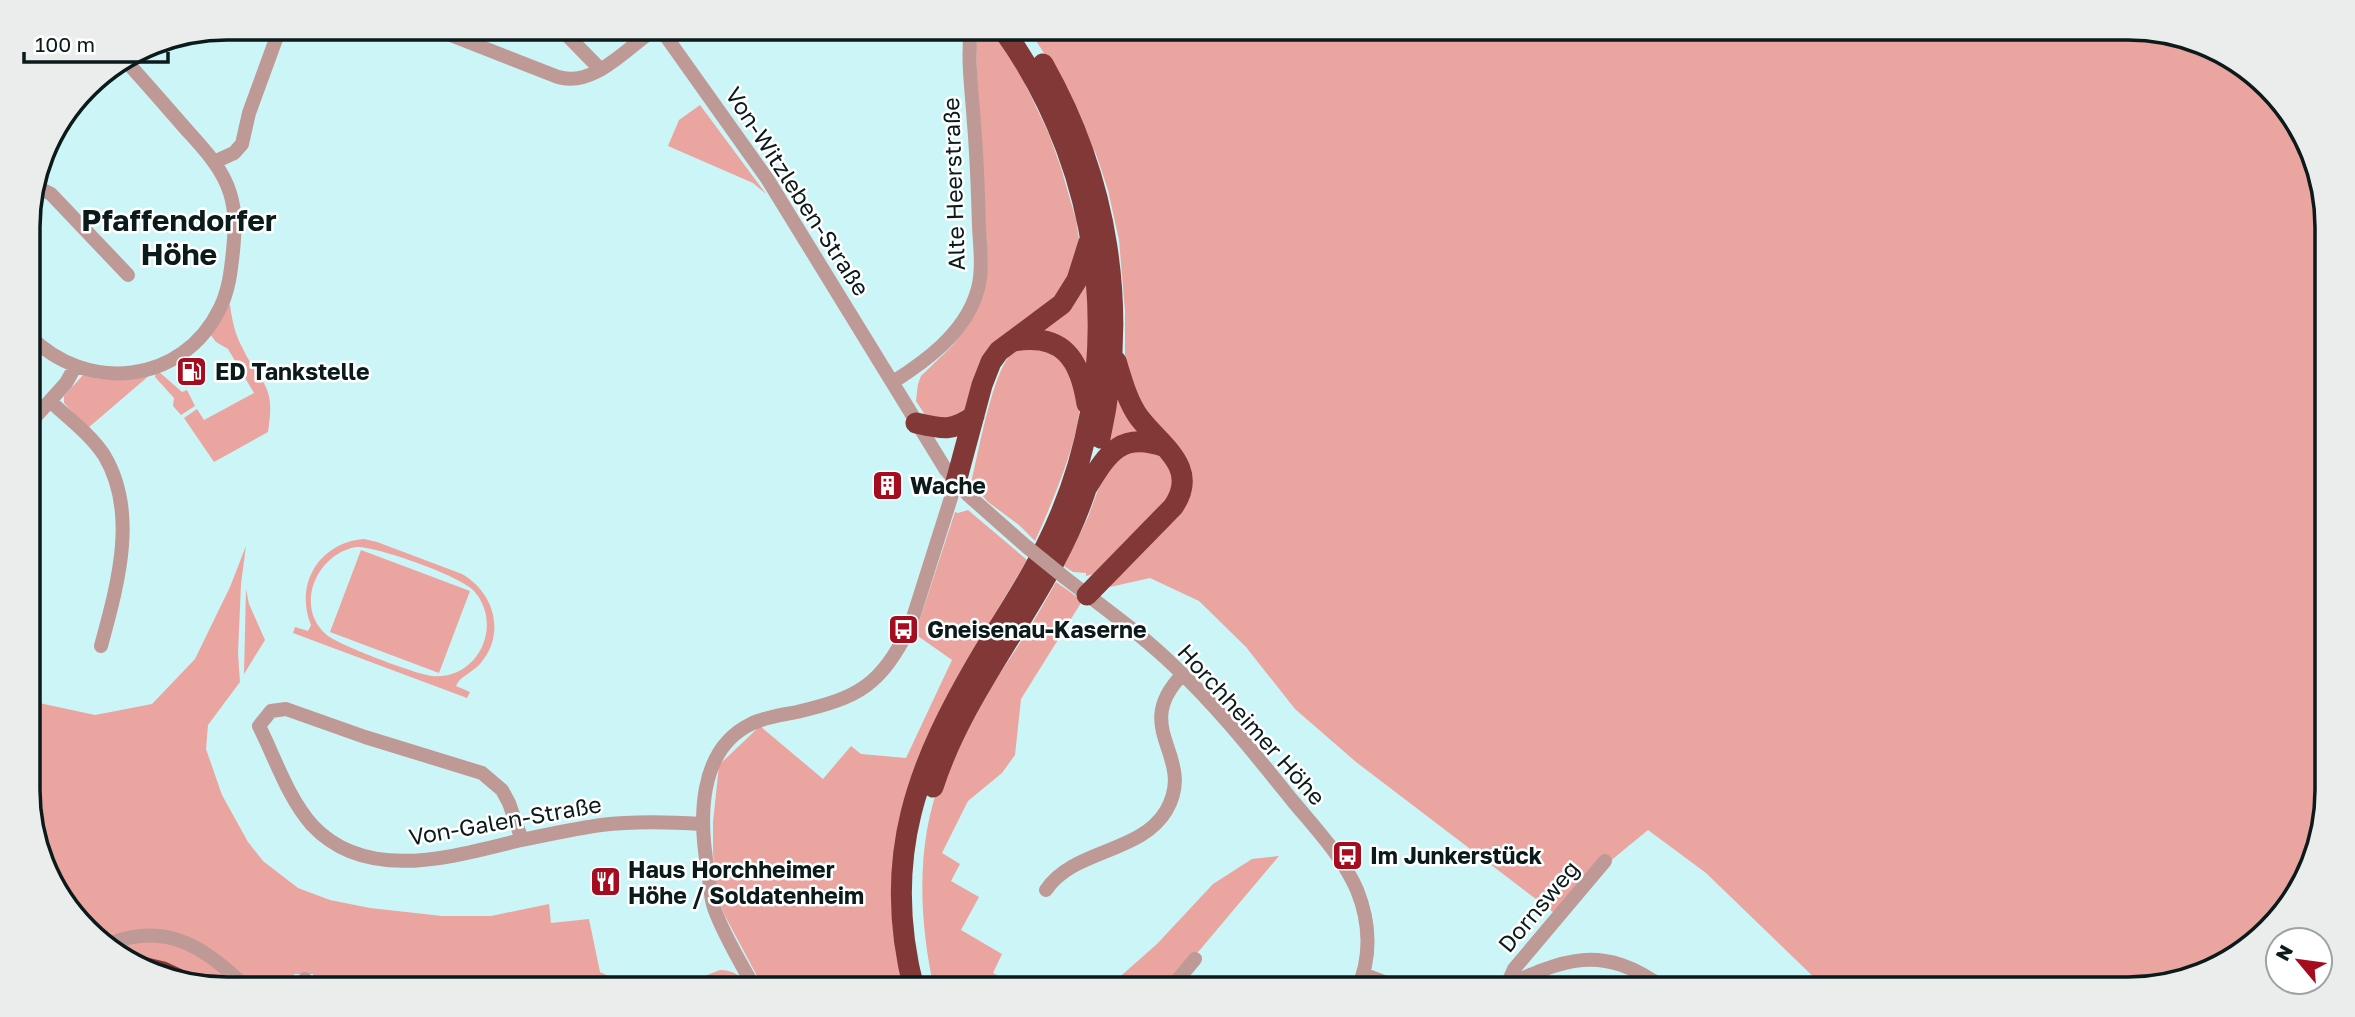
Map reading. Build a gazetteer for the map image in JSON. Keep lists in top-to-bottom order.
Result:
{
  "streets": {
    "street": [
      "Alte Heerstraße",
      "Von-Witzleben-Straße",
      "Horchheimer Höhe",
      "Von-Galen-Straße",
      "Dornsweg"
    ]
  },
  "crossings": [
    ["Alte Heerstraße", "Von-Witzleben-Straße"]
  ],
  "districts": ["Pfaffendorfer Höhe"],
  "places": {
    "fuel station": ["ED Tankstelle"],
    "building": ["Wache"],
    "bus stop": ["Gneisenau-Kaserne", "Im Junkerstück"],
    "restaurant": ["Haus Horchheimer Höhe / Soldatenheim"]
  },
  "scale_bar": "100 m",
  "north": "top left"
}
